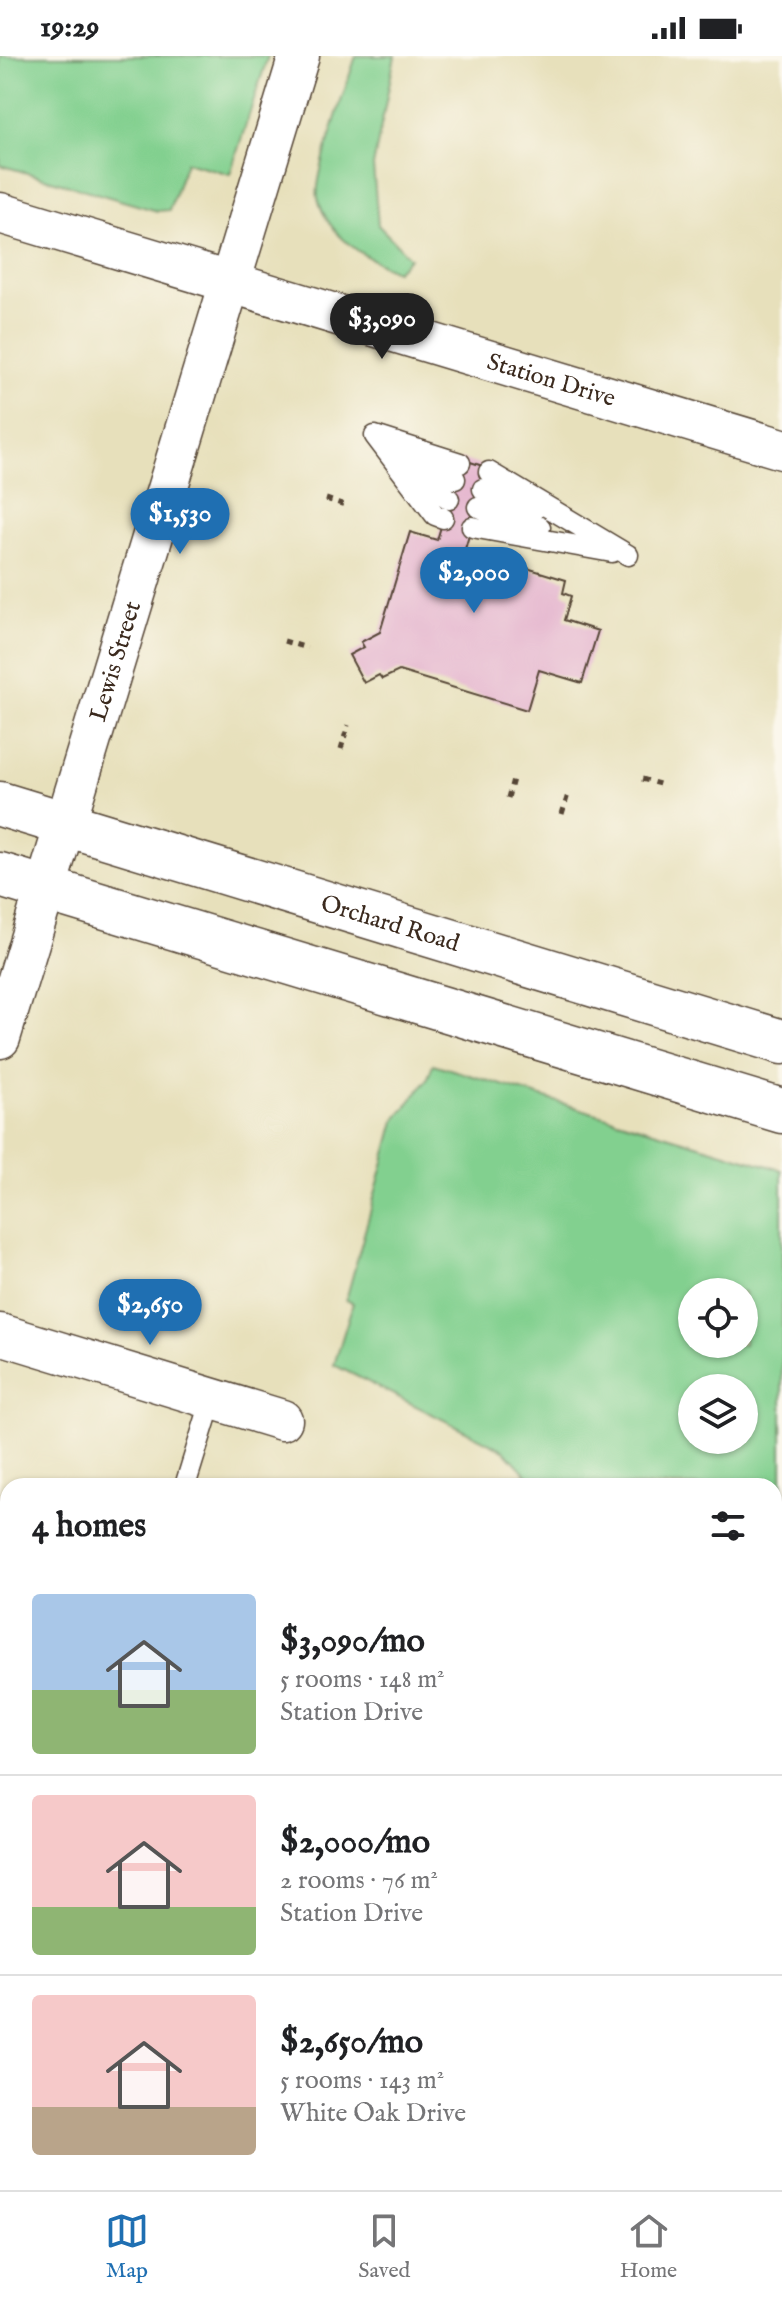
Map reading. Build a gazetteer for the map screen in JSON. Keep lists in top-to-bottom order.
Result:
{
  "streets": {
    "main road": ["Orchard Road"],
    "street": ["Station Drive", "Lewis Street"]
  },
  "crossings": [
    ["Station Drive", "Lewis Street"],
    ["Lewis Street", "Orchard Road"]
  ],
  "page": {
    "status": "19:29",
    "price": [
      "$3,090",
      "$1,530",
      "$2,000",
      "$2,650"
    ],
    "heading": "4 homes",
    "list": [
      {
        "name": "$3,090/mo",
        "note": "5 rooms · 148 m² · Station Drive"
      },
      {
        "name": "$2,000/mo",
        "note": "2 rooms · 76 m² · Station Drive"
      },
      {
        "name": "$2,650/mo",
        "note": "5 rooms · 143 m² · White Oak Drive"
      }
    ],
    "tabs": ["Map", "Saved", "Home"]
  }
}
